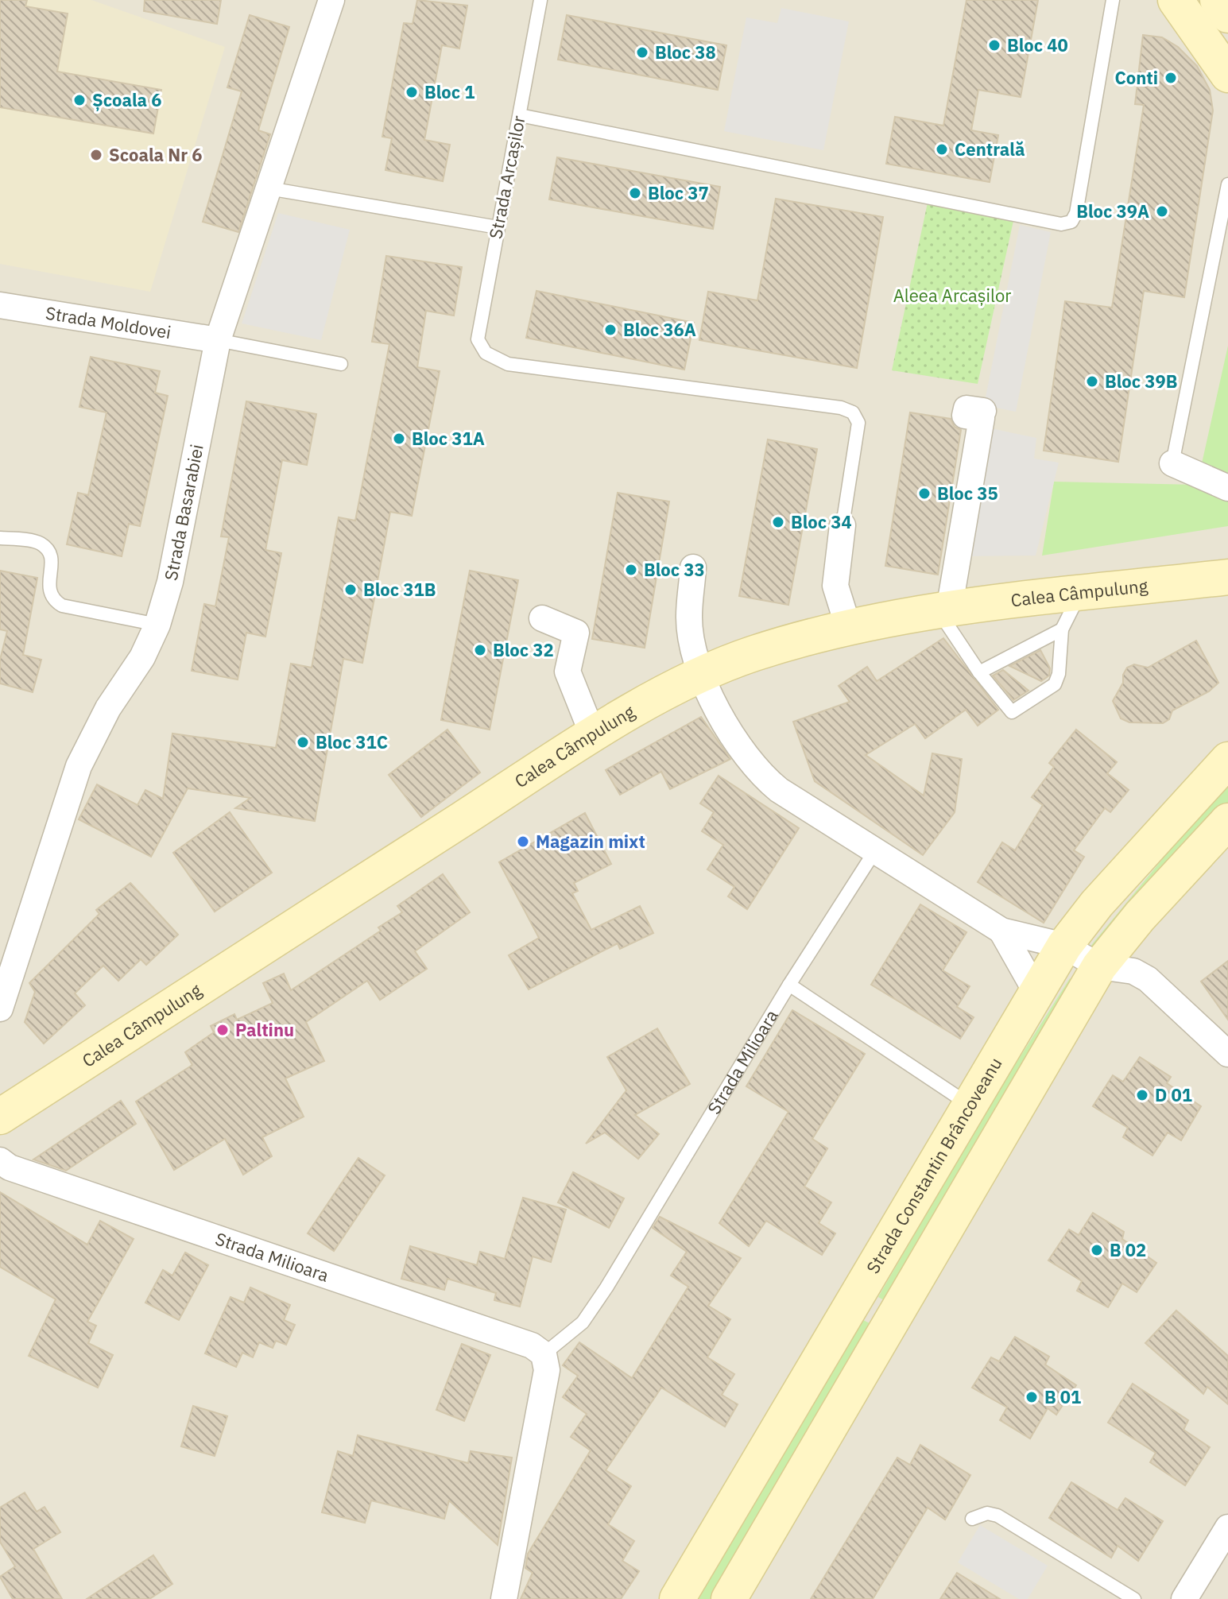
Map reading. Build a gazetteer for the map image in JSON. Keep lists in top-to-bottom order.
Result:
{
  "streets": {
    "main road": ["Calea Câmpulung", "Strada Constantin Brâncoveanu"],
    "street": ["Strada Moldovei", "Strada Basarabiei", "Strada Milioara"],
    "lane": ["Strada Arcașilor"]
  },
  "crossings": [
    ["Strada Moldovei", "Strada Basarabiei"]
  ],
  "parks": ["Aleea Arcașilor"],
  "places": [
    "Bloc 40",
    "Bloc 38",
    "Conti",
    "Bloc 1",
    "Școala 6",
    "Centrală",
    "Scoala Nr 6",
    "Bloc 37",
    "Bloc 39A",
    "Bloc 36A",
    "Bloc 39B",
    "Bloc 31A",
    "Bloc 35",
    "Bloc 34",
    "Bloc 33",
    "Bloc 31B",
    "Bloc 32",
    "Bloc 31C",
    "Magazin mixt",
    "Paltinu",
    "D 01",
    "B 02",
    "B 01"
  ]
}
